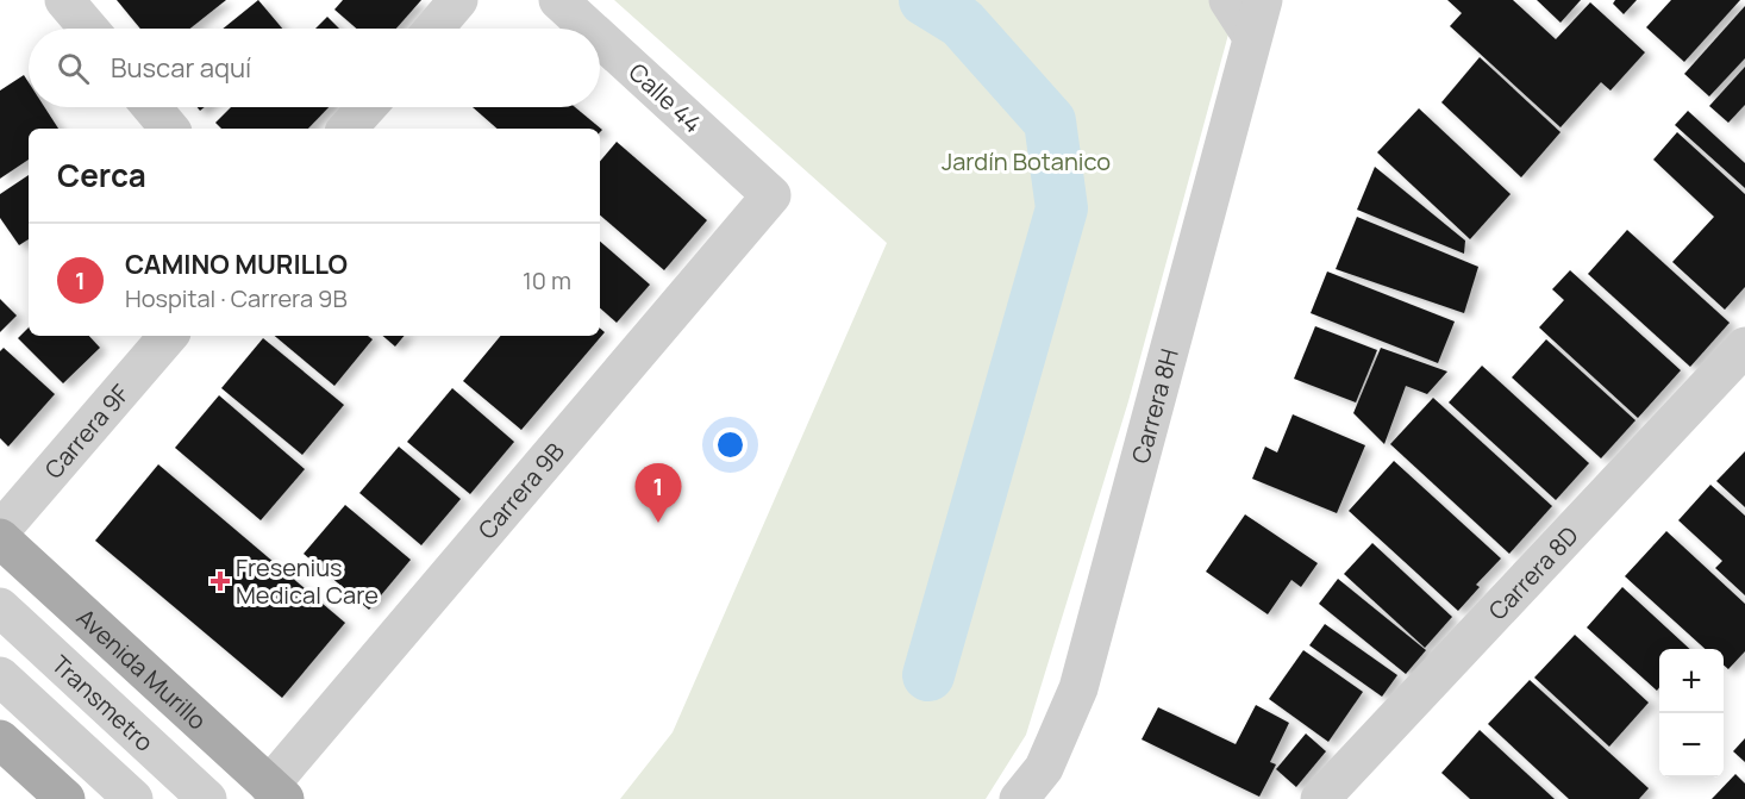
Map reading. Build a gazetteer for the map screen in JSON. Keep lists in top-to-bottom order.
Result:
{
  "streets": {
    "main road": ["Avenida Murillo"],
    "street": [
      "Calle 44",
      "Carrera 8H",
      "Carrera 9F",
      "Carrera 9B",
      "Carrera 8D",
      "Transmetro"
    ]
  },
  "crossings": [
    ["Calle 44", "Carrera 9B"],
    ["Carrera 9B", "Avenida Murillo"]
  ],
  "parks": ["Jardín Botanico"],
  "places": {
    "health": ["Fresenius Medical Care"]
  },
  "page": {
    "search": "Buscar aquí",
    "heading": "Cerca",
    "list": [
      {
        "mark": "1",
        "name": "CAMINO MURILLO",
        "note": "Hospital · Carrera 9B",
        "value": "10 m"
      }
    ],
    "pins": "1",
    "map_buttons": ["+", "−"]
  }
}
